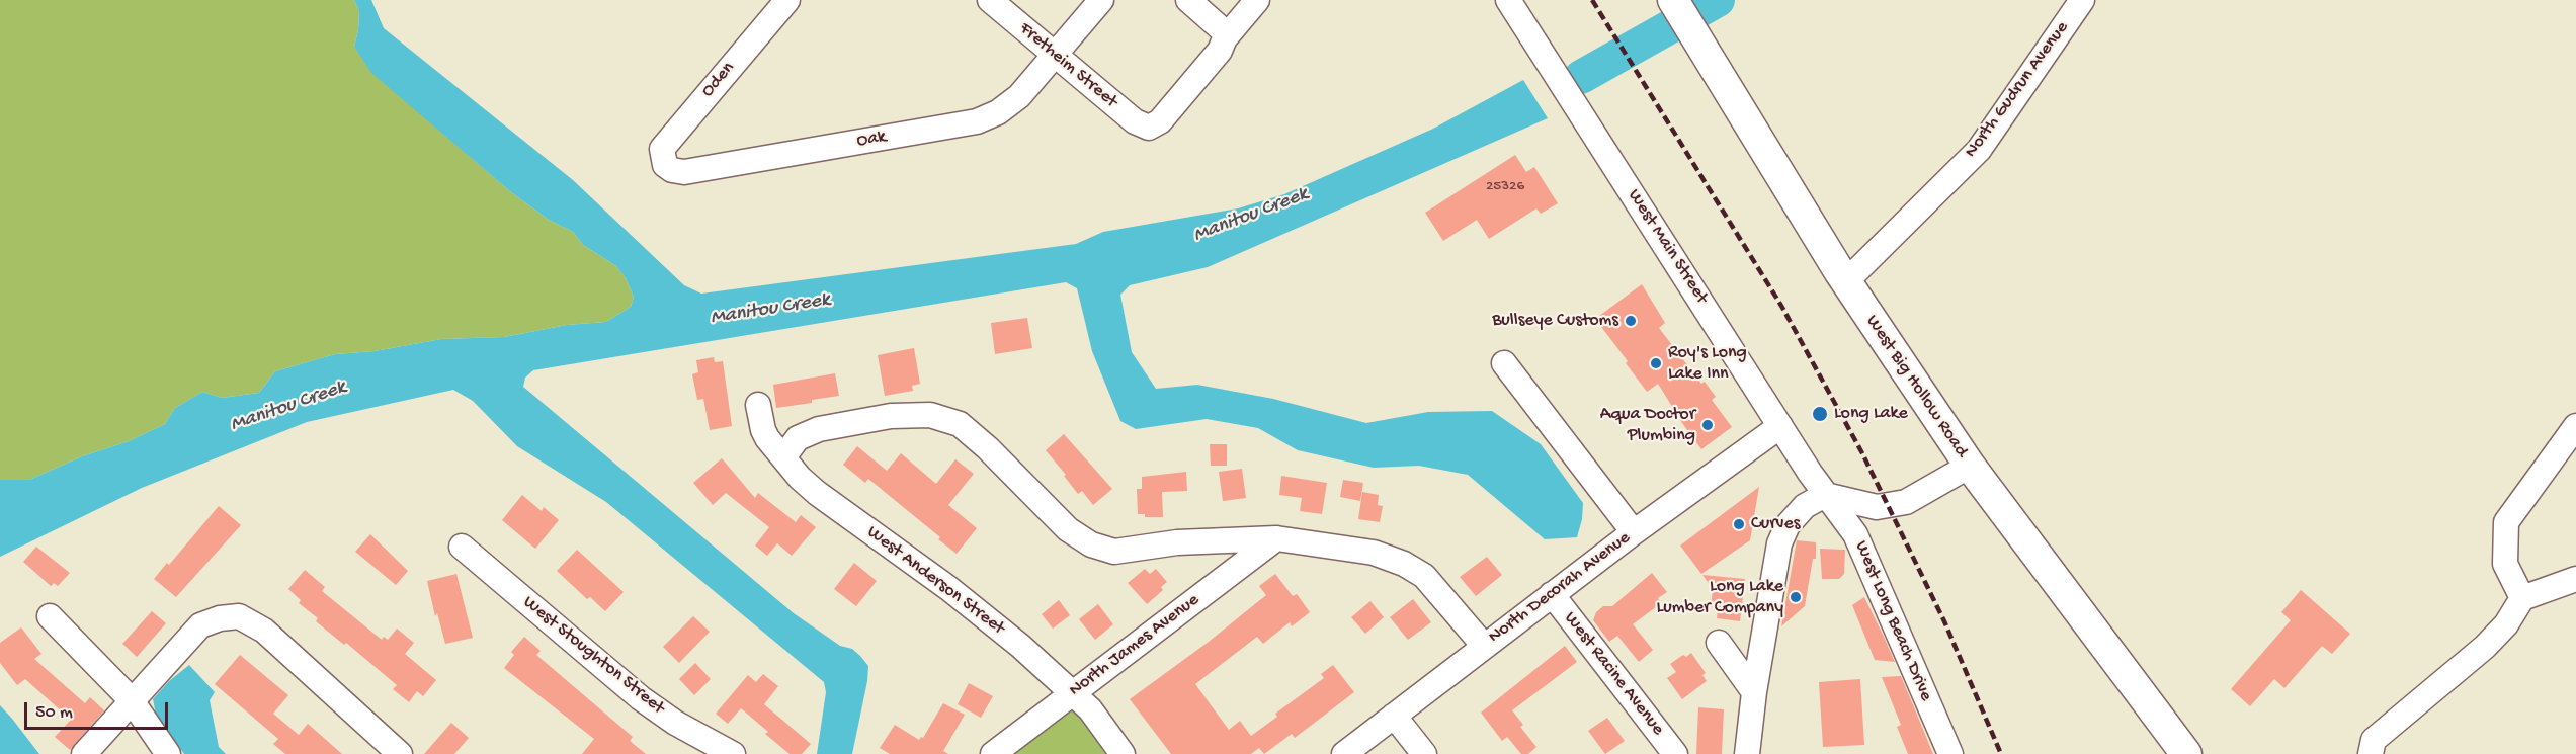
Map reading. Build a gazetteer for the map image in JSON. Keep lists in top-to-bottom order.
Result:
{
  "streets": {
    "main road": ["West Big Hollow Road"],
    "street": [
      "Fretheim Street",
      "Oden",
      "North Gudrun Avenue",
      "Oak",
      "West Main Street",
      "West Anderson Street",
      "North Decorah Avenue",
      "West Long Beach Drive",
      "North James Avenue",
      "West Stoughton Street",
      "West Racine Avenue"
    ]
  },
  "crossings": [
    ["Fretheim Street", "Oak"],
    ["Oden", "Oak"],
    ["North Gudrun Avenue", "West Big Hollow Road"],
    ["West Main Street", "North Decorah Avenue"],
    ["West Main Street", "West Long Beach Drive"],
    ["West Anderson Street", "North James Avenue"],
    ["North Decorah Avenue", "West Racine Avenue"]
  ],
  "water": ["Manitou Creek"],
  "places": [
    "Bullseye Customs",
    "Roy's Long Lake Inn",
    "Long Lake",
    "Aqua Doctor Plumbing",
    "Curves",
    "Long Lake Lumber Company"
  ],
  "house_numbers": ["25326"],
  "scale_bar": "50 m"
}
